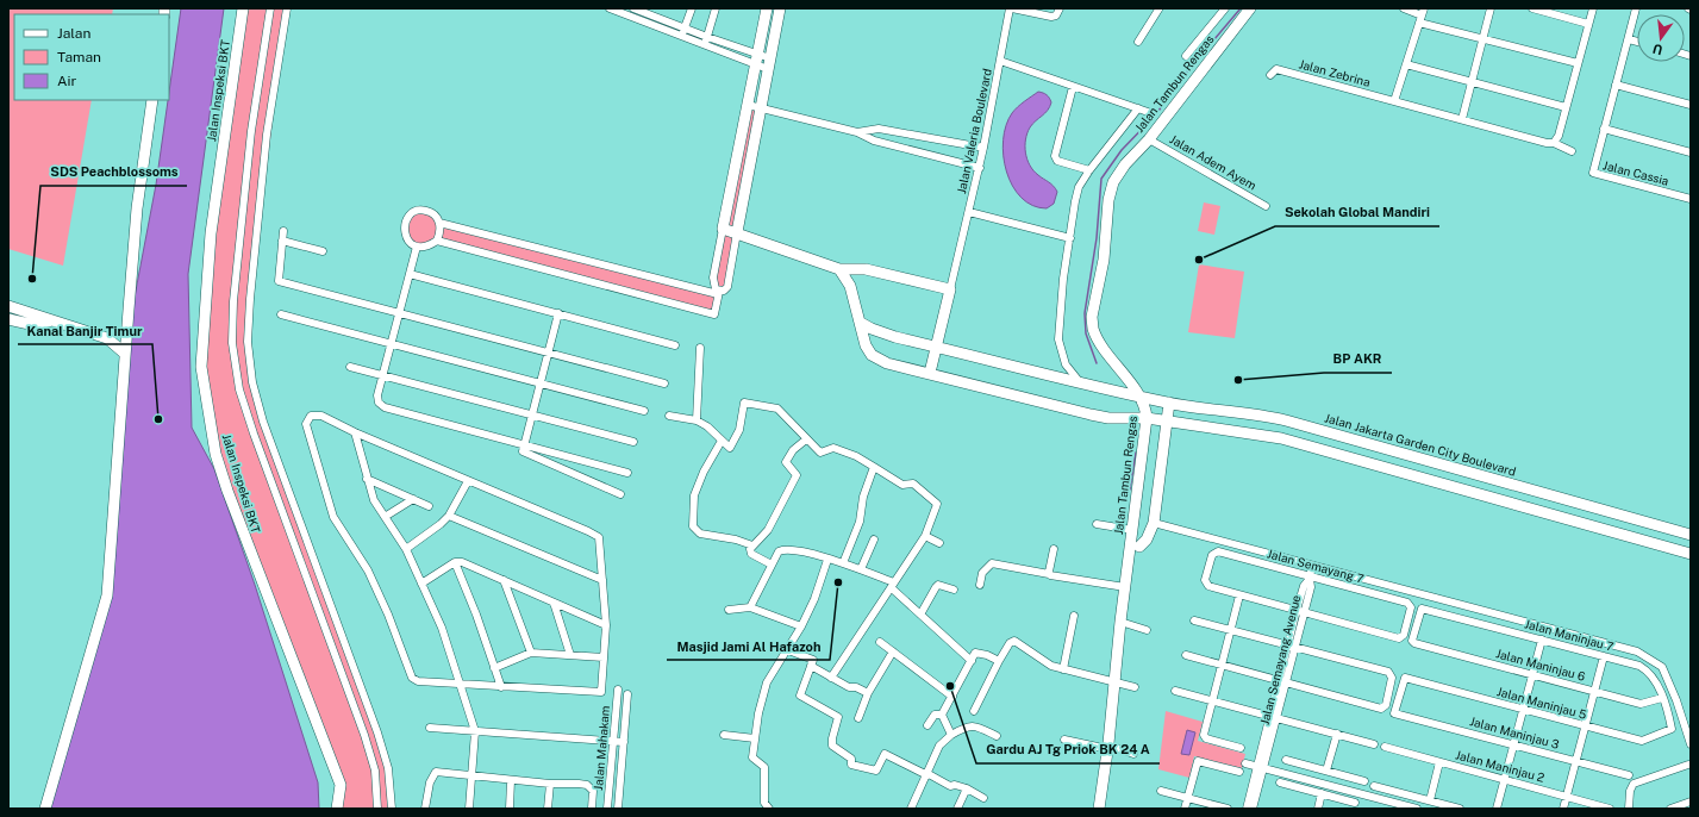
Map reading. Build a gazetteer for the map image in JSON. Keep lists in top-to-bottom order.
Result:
{
  "streets": {
    "street": [
      "Jalan Zebrina",
      "Jalan Tambun Rengas",
      "Jalan Inspeksi BKT",
      "Jalan Valeria Boulevard",
      "Jalan Adem Ayem",
      "Jalan Cassia",
      "Jalan Jakarta Garden City Boulevard",
      "Jalan Semayang 7",
      "Jalan Maninjau 7",
      "Jalan Semayang Avenue",
      "Jalan Maninjau 6",
      "Jalan Maninjau 5",
      "Jalan Maninjau 3",
      "Jalan Mahakam",
      "Jalan Maninjau 2"
    ]
  },
  "crossings": [
    ["Jalan Tambun Rengas", "Jalan Adem Ayem"],
    ["Jalan Tambun Rengas", "Jalan Jakarta Garden City Boulevard"],
    ["Jalan Semayang 7", "Jalan Semayang Avenue"],
    ["Jalan Maninjau 7", "Jalan Maninjau 6"],
    ["Jalan Maninjau 7", "Jalan Maninjau 5"],
    ["Jalan Maninjau 5", "Jalan Maninjau 3"]
  ],
  "places": [
    "Sekolah Global Mandiri",
    "SDS Peachblossoms",
    "BP AKR",
    "Kanal Banjir Timur",
    "Masjid Jami Al Hafazoh",
    "Gardu AJ Tg Priok BK 24 A"
  ],
  "legend": ["Jalan", "Taman", "Air"],
  "north": "bottom"
}
